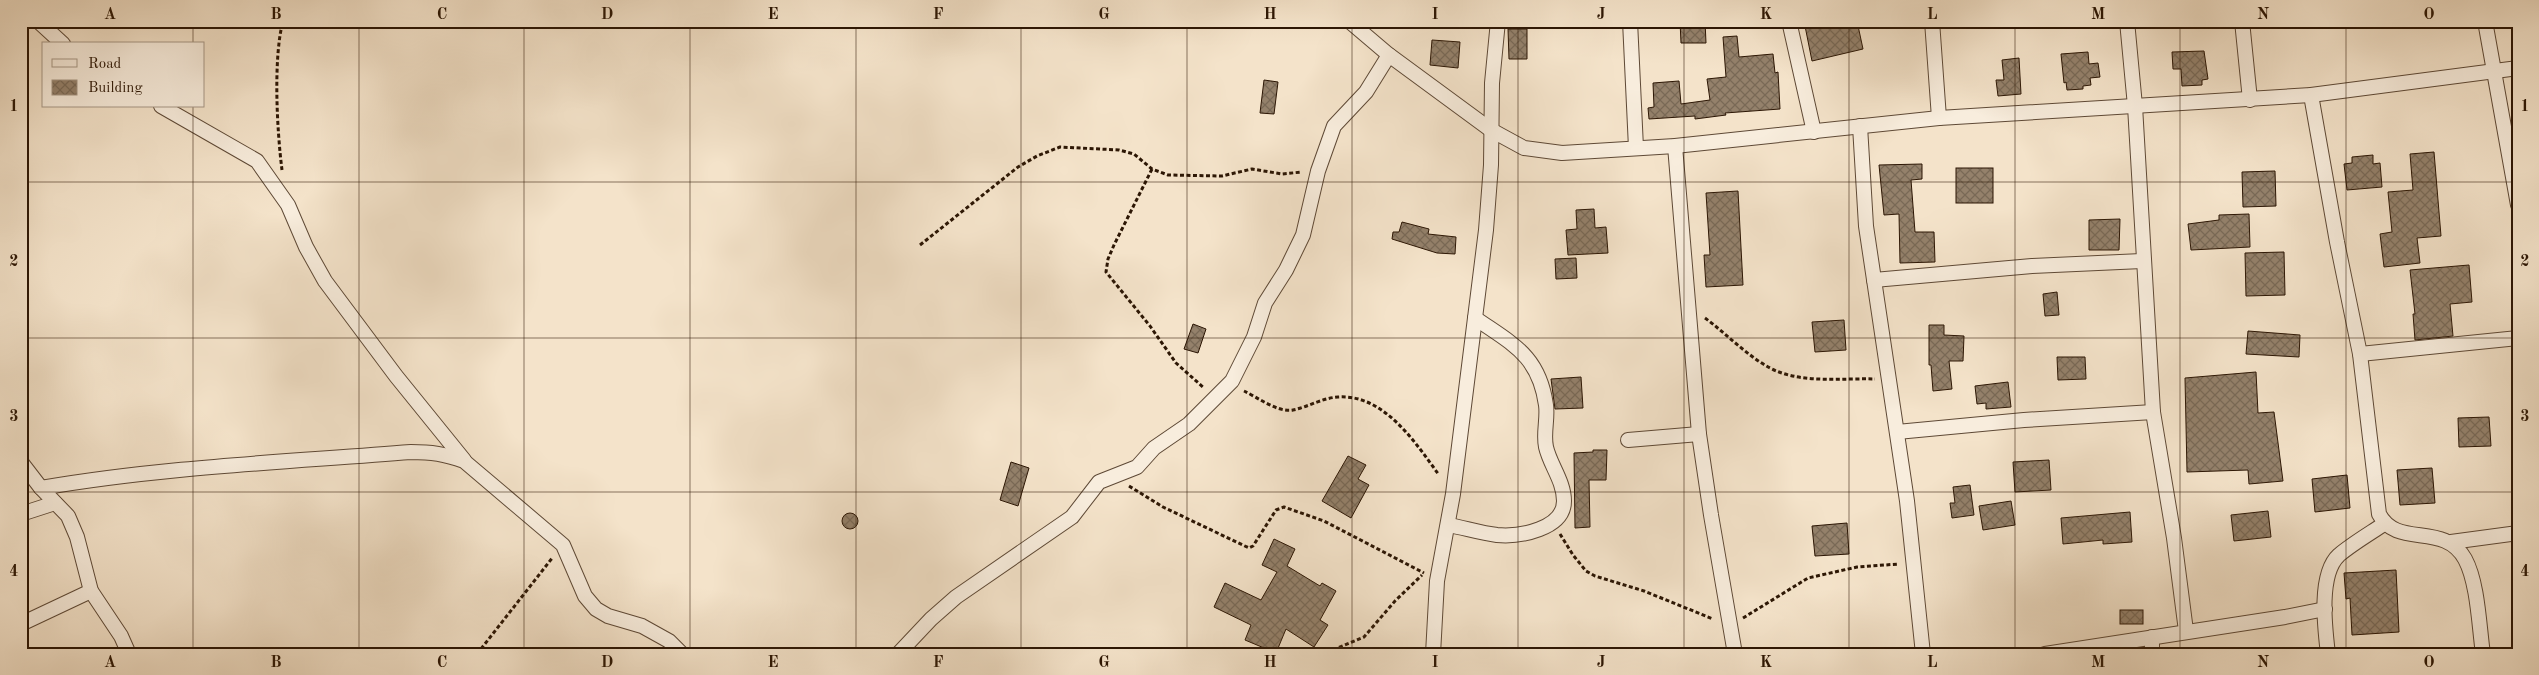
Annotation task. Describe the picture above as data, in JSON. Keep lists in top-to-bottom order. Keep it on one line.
{"legend":["Road","Building"],"grid":{"columns":["A","B","C","D","E","F","G","H","I","J","K","L","M","N","O"],"rows":["1","2","3","4"]}}
